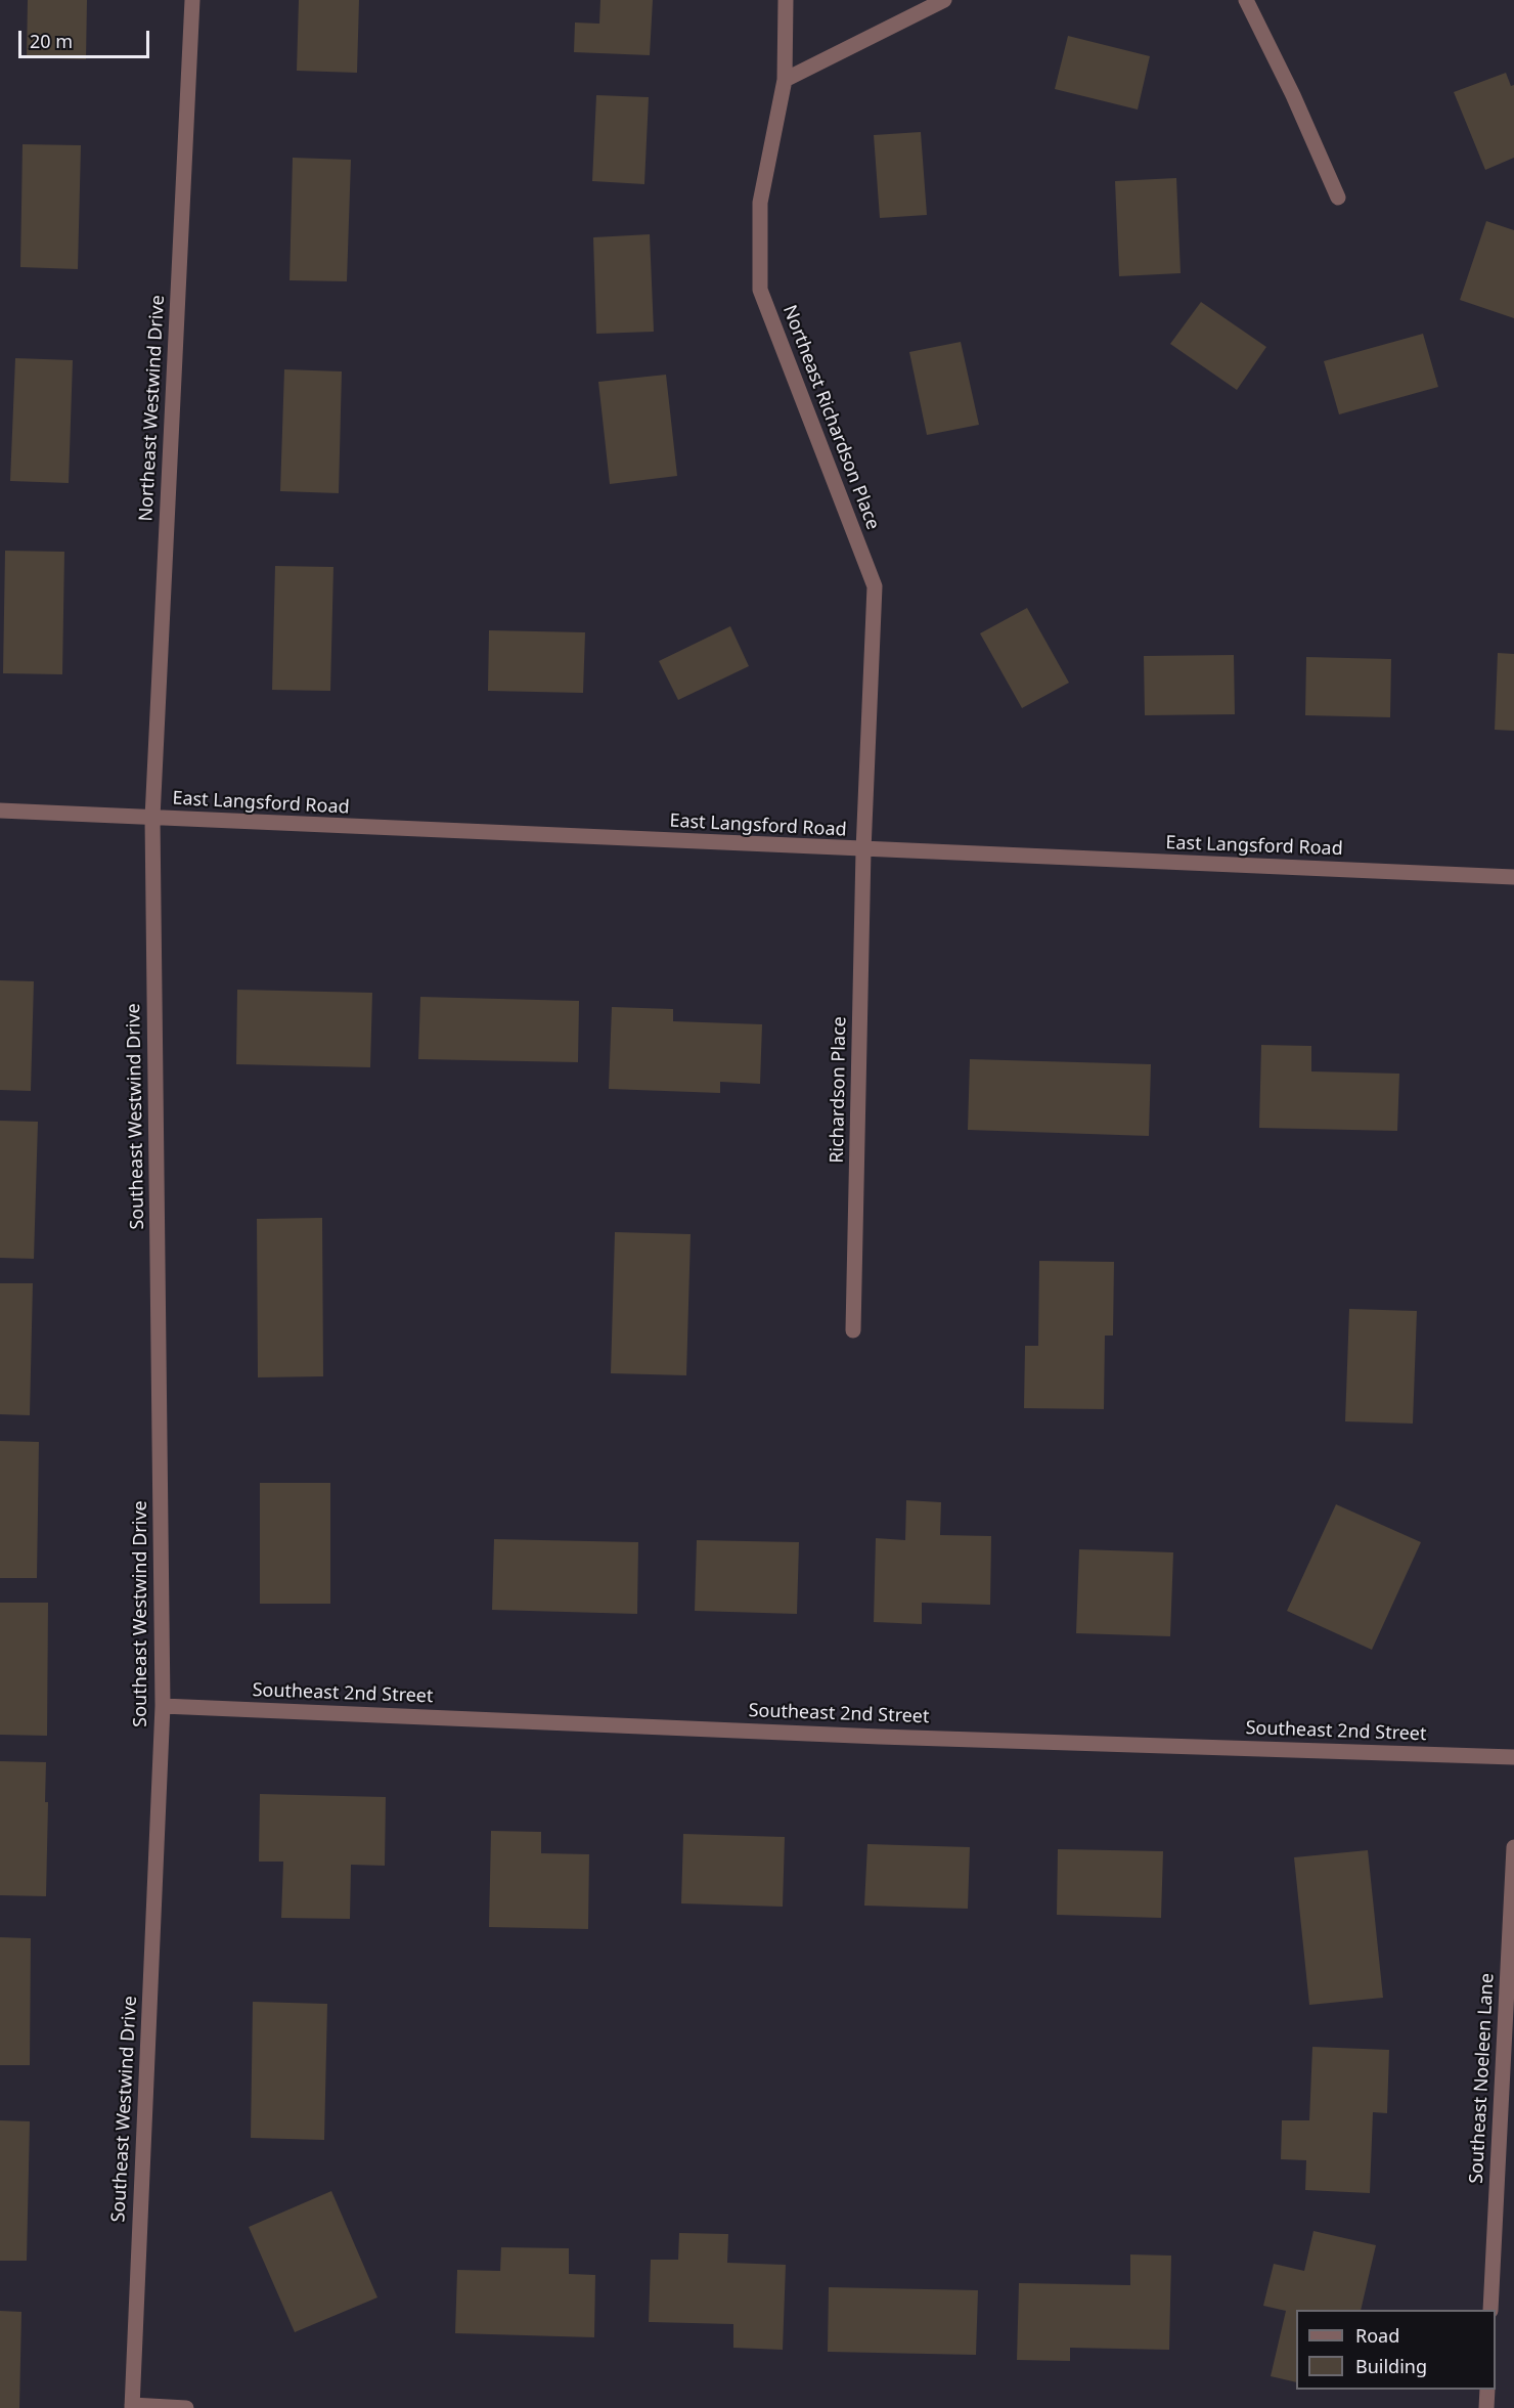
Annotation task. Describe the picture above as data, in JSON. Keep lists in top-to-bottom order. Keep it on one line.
{"streets":{"street":["Northeast Westwind Drive","Northeast Richardson Place","East Langsford Road","Richardson Place","Southeast Westwind Drive","Southeast 2nd Street","Southeast Noeleen Lane"]},"crossings":[["Northeast Westwind Drive","East Langsford Road"],["Northeast Westwind Drive","Southeast Westwind Drive"],["Northeast Richardson Place","East Langsford Road"],["Northeast Richardson Place","Richardson Place"],["East Langsford Road","Richardson Place"],["East Langsford Road","Southeast Westwind Drive"],["Southeast Westwind Drive","Southeast 2nd Street"]],"legend":["Road","Building"],"scale_bar":"20 m"}
